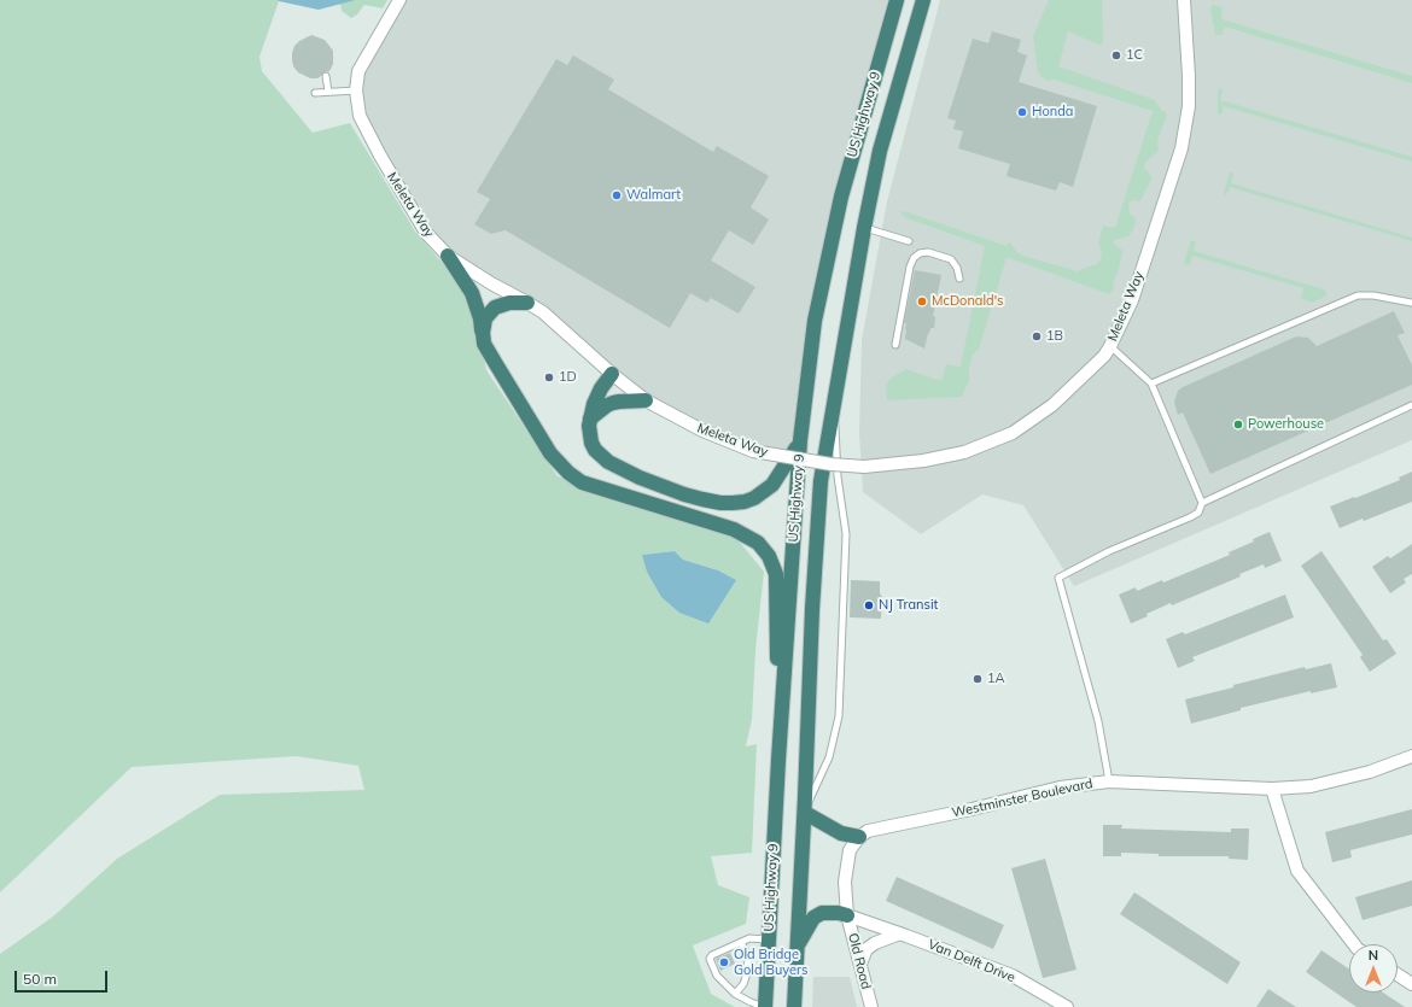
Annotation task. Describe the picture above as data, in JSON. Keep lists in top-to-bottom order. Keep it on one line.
{"streets":{"highway":["US Highway 9"],"street":["Meleta Way","Westminster Boulevard","Old Road","Van Delft Drive"]},"crossings":[["Old Road","Van Delft Drive"]],"places":["1C","Honda","Walmart","McDonald's","1B","1D","Powerhouse","NJ Transit","1A","Old Bridge Gold Buyers"],"scale_bar":"50 m","north":"top"}
